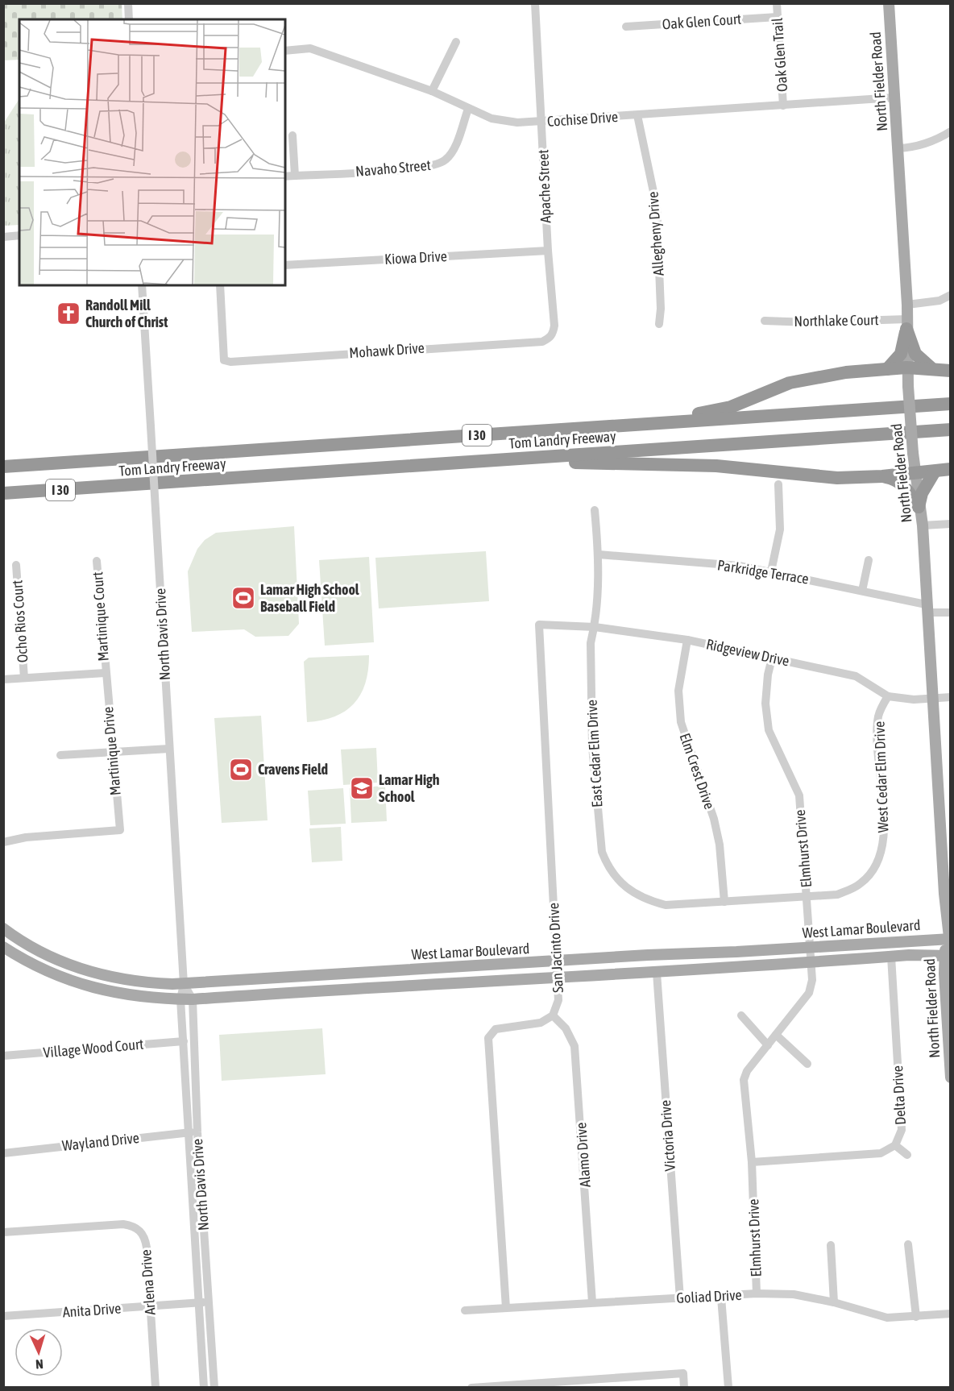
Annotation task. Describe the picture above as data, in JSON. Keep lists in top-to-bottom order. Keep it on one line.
{"streets":{"highway":["I 30","Tom Landry Freeway"],"main road":["North Fielder Road","West Lamar Boulevard"],"street":["Oak Glen Court","Oak Glen Trail","Cochise Drive","Navaho Street","Apache Street","Allegheny Drive","Kiowa Drive","Northlake Court","Mohawk Drive","Parkridge Terrace","Martinique Court","Ocho Rios Court","North Davis Drive","Ridgeview Drive","Martinique Drive","East Cedar Elm Drive","Elm Crest Drive","West Cedar Elm Drive","Elmhurst Drive","San Jacinto Drive","Village Wood Court","Delta Drive","Victoria Drive","Wayland Drive","Alamo Drive","Arlena Drive","Goliad Drive","Anita Drive"]},"crossings":[["Oak Glen Court","Oak Glen Trail"],["Oak Glen Trail","Cochise Drive"],["North Fielder Road","Cochise Drive"],["North Fielder Road","Northlake Court"],["North Fielder Road","Parkridge Terrace"],["North Fielder Road","Ridgeview Drive"],["North Fielder Road","West Lamar Boulevard"],["Cochise Drive","Navaho Street"],["Cochise Drive","Apache Street"],["Cochise Drive","Allegheny Drive"],["Apache Street","Kiowa Drive"],["Apache Street","Mohawk Drive"],["Parkridge Terrace","East Cedar Elm Drive"],["Martinique Court","Martinique Drive"],["North Davis Drive","West Lamar Boulevard"],["North Davis Drive","Village Wood Court"],["North Davis Drive","Wayland Drive"],["North Davis Drive","Anita Drive"],["Ridgeview Drive","East Cedar Elm Drive"],["Ridgeview Drive","Elm Crest Drive"],["Ridgeview Drive","West Cedar Elm Drive"],["Ridgeview Drive","Elmhurst Drive"],["Ridgeview Drive","San Jacinto Drive"],["East Cedar Elm Drive","Elm Crest Drive"],["East Cedar Elm Drive","West Cedar Elm Drive"],["East Cedar Elm Drive","Elmhurst Drive"],["West Cedar Elm Drive","Elmhurst Drive"],["Elmhurst Drive","West Lamar Boulevard"],["Elmhurst Drive","Delta Drive"],["Elmhurst Drive","Goliad Drive"],["West Lamar Boulevard","San Jacinto Drive"],["West Lamar Boulevard","Delta Drive"],["West Lamar Boulevard","Victoria Drive"],["San Jacinto Drive","Alamo Drive"],["Victoria Drive","Goliad Drive"],["Alamo Drive","Goliad Drive"],["Arlena Drive","Anita Drive"]],"places":{"church":["Randoll Mill Church of Christ"],"sports":["Lamar High School Baseball Field","Cravens Field"],"school or university":["Lamar High School"]},"north":"bottom"}
